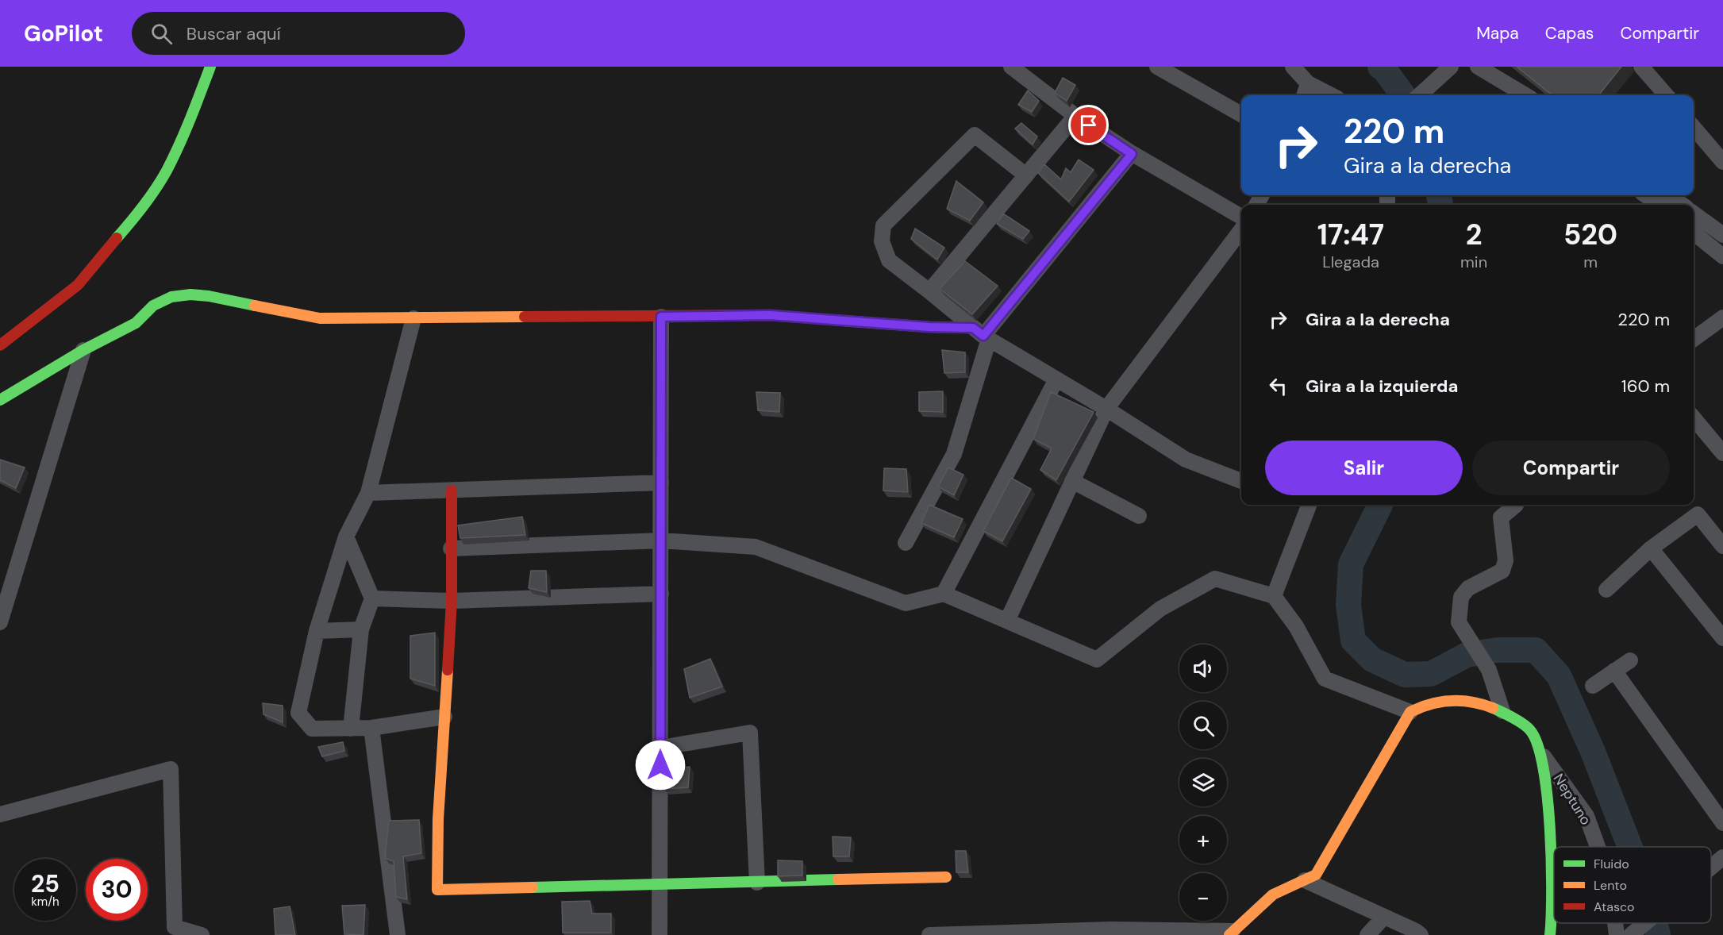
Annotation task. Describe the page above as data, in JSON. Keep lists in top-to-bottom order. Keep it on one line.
{"streets":{"street":["Neptuno"]},"legend":["Fluido","Lento","Atasco"],"page":{"header":"GoPilot","search":"Buscar aquí","nav":["Mapa","Capas","Compartir"],"turn":["220 m","Gira a la derecha"],"eta":["17:47","Llegada","2","min","520","m"],"list":[{"name":"Gira a la derecha","value":"220 m"},{"name":"Gira a la izquierda","value":"160 m"}],"buttons":["Salir","Compartir"],"map_buttons":["+","−"],"speed":"25 km/h","limit":"30"}}
